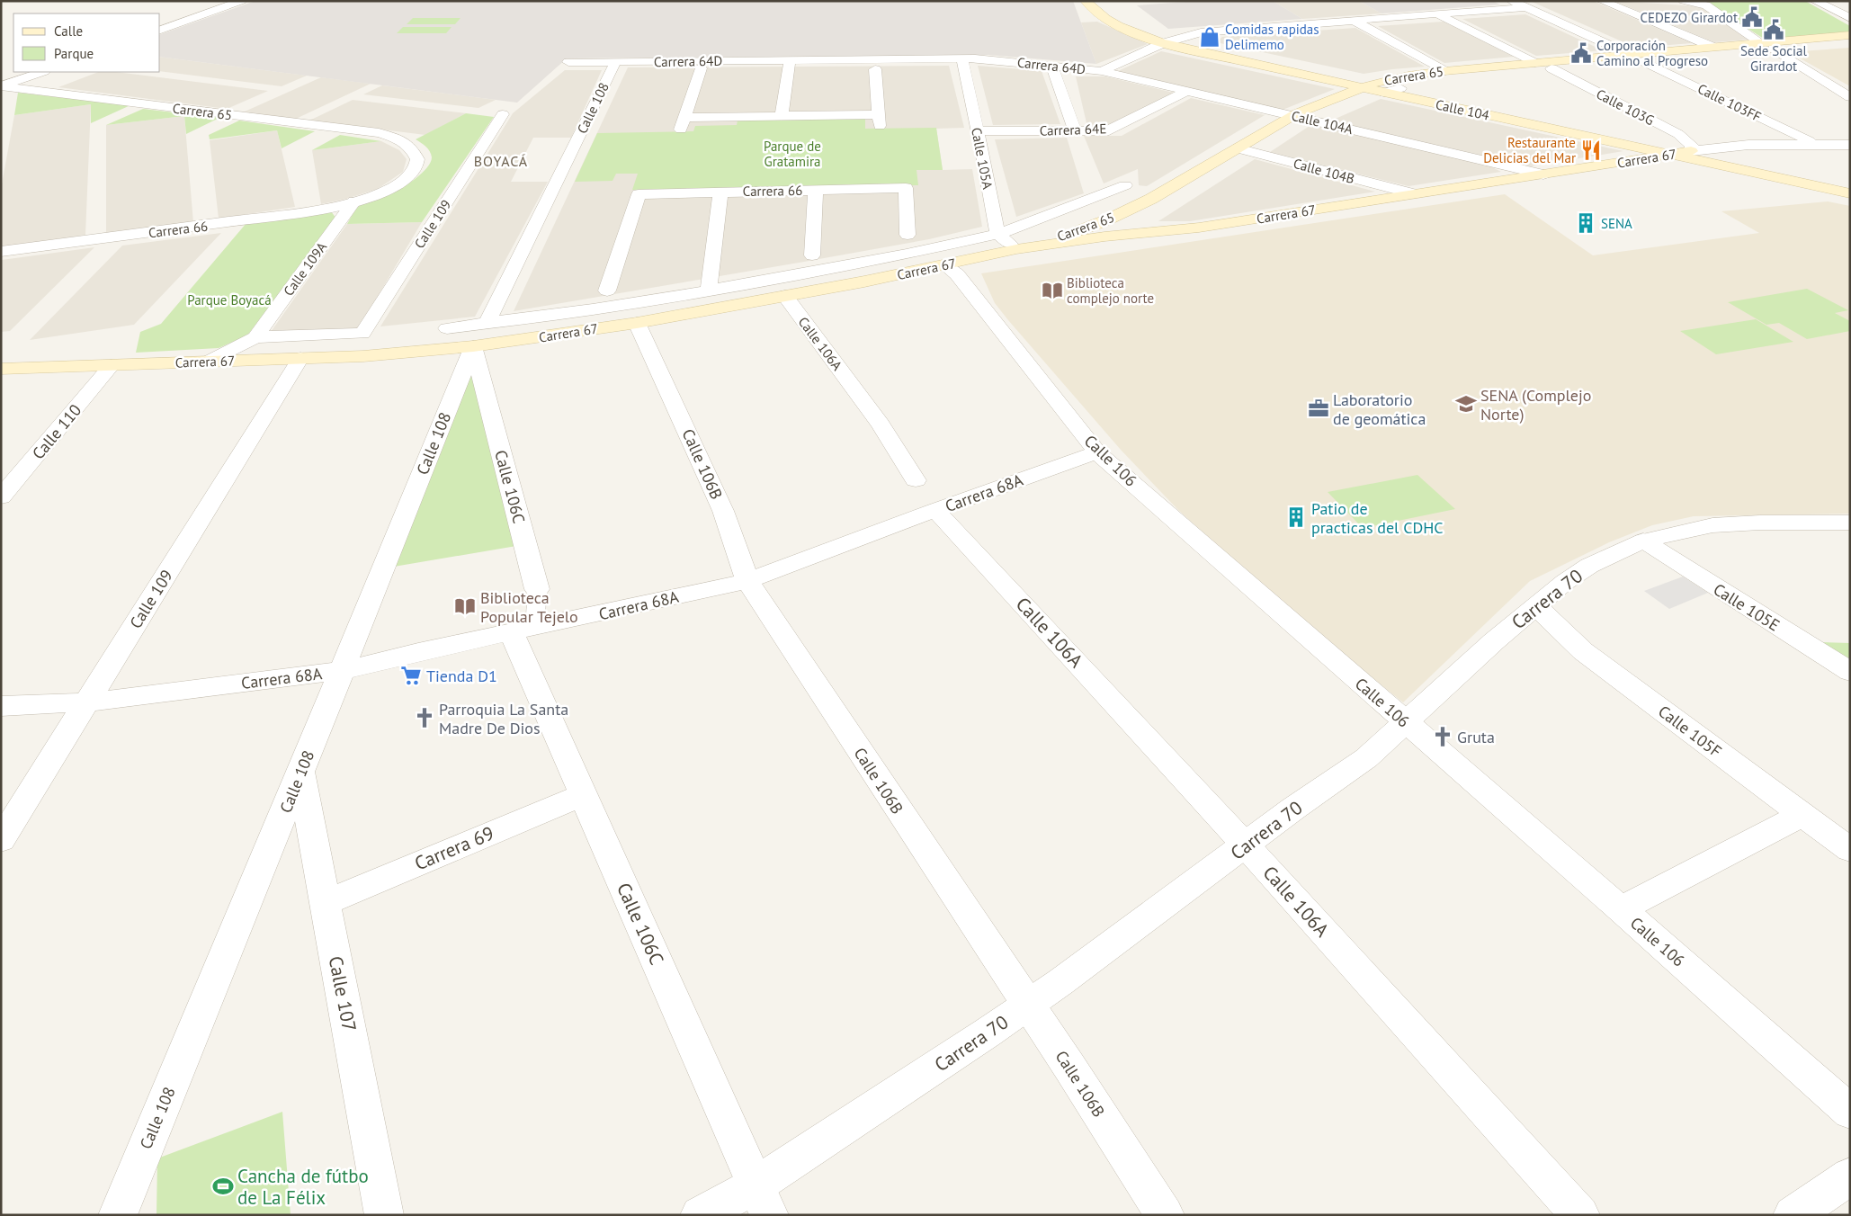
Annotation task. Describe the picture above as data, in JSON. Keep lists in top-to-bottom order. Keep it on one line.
{"streets":{"main road":["Carrera 65","Calle 104","Carrera 67"],"street":["Carrera 64D","Calle 103FF","Calle 103G","Calle 108","Calle 104A","Carrera 64E","Calle 105A","Calle 104B","Carrera 66","Calle 109","Calle 109A","Calle 106A","Calle 110","Calle 106","Calle 106B","Calle 106C","Carrera 68A","Carrera 70","Calle 105E","Calle 105F","Carrera 69","Calle 107"]},"crossings":[["Carrera 64D","Calle 108"],["Carrera 64D","Calle 104"],["Carrera 64D","Calle 104A"],["Carrera 64D","Calle 105A"],["Carrera 65","Calle 103FF"],["Carrera 65","Calle 103G"],["Carrera 65","Calle 104"],["Carrera 65","Calle 104A"],["Carrera 65","Carrera 67"],["Carrera 65","Calle 104B"],["Carrera 65","Carrera 66"],["Carrera 65","Calle 109A"],["Calle 103FF","Carrera 67"],["Calle 103G","Calle 104"],["Calle 103G","Carrera 67"],["Calle 108","Carrera 67"],["Calle 108","Calle 106C"],["Calle 108","Carrera 68A"],["Calle 108","Calle 107"],["Calle 104","Carrera 67"],["Calle 104A","Carrera 64E"],["Calle 104A","Carrera 67"],["Carrera 64E","Calle 105A"],["Calle 105A","Carrera 67"],["Carrera 67","Calle 104B"],["Carrera 67","Calle 109"],["Carrera 67","Calle 109A"],["Carrera 67","Calle 106A"],["Carrera 67","Calle 110"],["Carrera 67","Calle 106"],["Carrera 67","Calle 106B"],["Carrera 67","Calle 106C"],["Carrera 66","Calle 109A"],["Calle 109","Calle 109A"],["Calle 109","Carrera 68A"],["Calle 106A","Carrera 68A"],["Calle 106A","Carrera 70"],["Calle 106","Carrera 68A"],["Calle 106","Carrera 70"],["Calle 106B","Carrera 68A"],["Calle 106B","Carrera 70"],["Calle 106C","Carrera 68A"],["Calle 106C","Carrera 70"],["Calle 106C","Carrera 69"],["Carrera 70","Calle 105E"],["Carrera 70","Calle 105F"],["Carrera 69","Calle 107"]],"districts":["BOYACÁ"],"parks":["Parque de Gratamira","Parque Boyacá"],"places":{"public building":["CEDEZO Girardot","Sede Social Girardot","Corporación Camino al Progreso"],"shop":["Comidas rapidas Delimemo"],"restaurant":["Restaurante Delicias del Mar"],"building":["SENA","Patio de practicas del CDHC"],"library":["Biblioteca complejo norte","Biblioteca Popular Tejelo"],"school or university":["SENA (Complejo Norte)"],"office":["Laboratorio de geomática"],"supermarket":["Tienda D1"],"church":["Parroquia La Santa Madre De Dios","Gruta"],"sports":["Cancha de fútbo de La Félix"]},"legend":["Calle","Parque"]}
